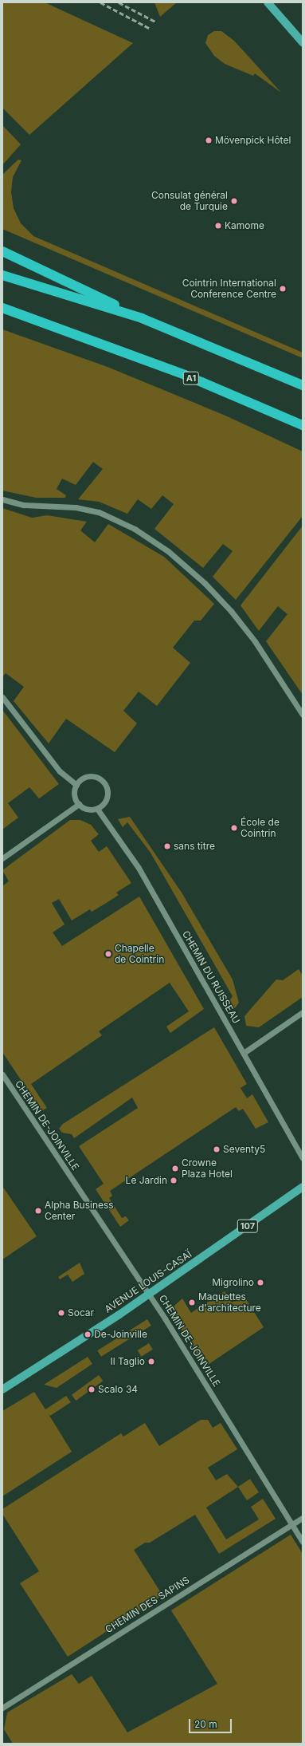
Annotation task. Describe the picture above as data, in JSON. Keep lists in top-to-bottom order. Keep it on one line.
{"streets":{"highway":["A1"],"main road":["107","AVENUE LOUIS-CASAÏ"],"street":["CHEMIN DU RUISSEAU","CHEMIN DE-JOINVILLE","CHEMIN DES SAPINS"]},"crossings":[["CHEMIN DE-JOINVILLE","AVENUE LOUIS-CASAÏ"],["CHEMIN DE-JOINVILLE","CHEMIN DES SAPINS"]],"places":["Mövenpick Hôtel","Consulat général de Turquie","Kamome","Cointrin International Conference Centre","École de Cointrin","sans titre","Chapelle de Cointrin","Seventy5","Crowne Plaza Hotel","Le Jardin","Alpha Business Center","Migrolino","Maquettes d'architecture","Socar","De-Joinville","Il Taglio","Scalo 34"],"scale_bar":"20 m"}
